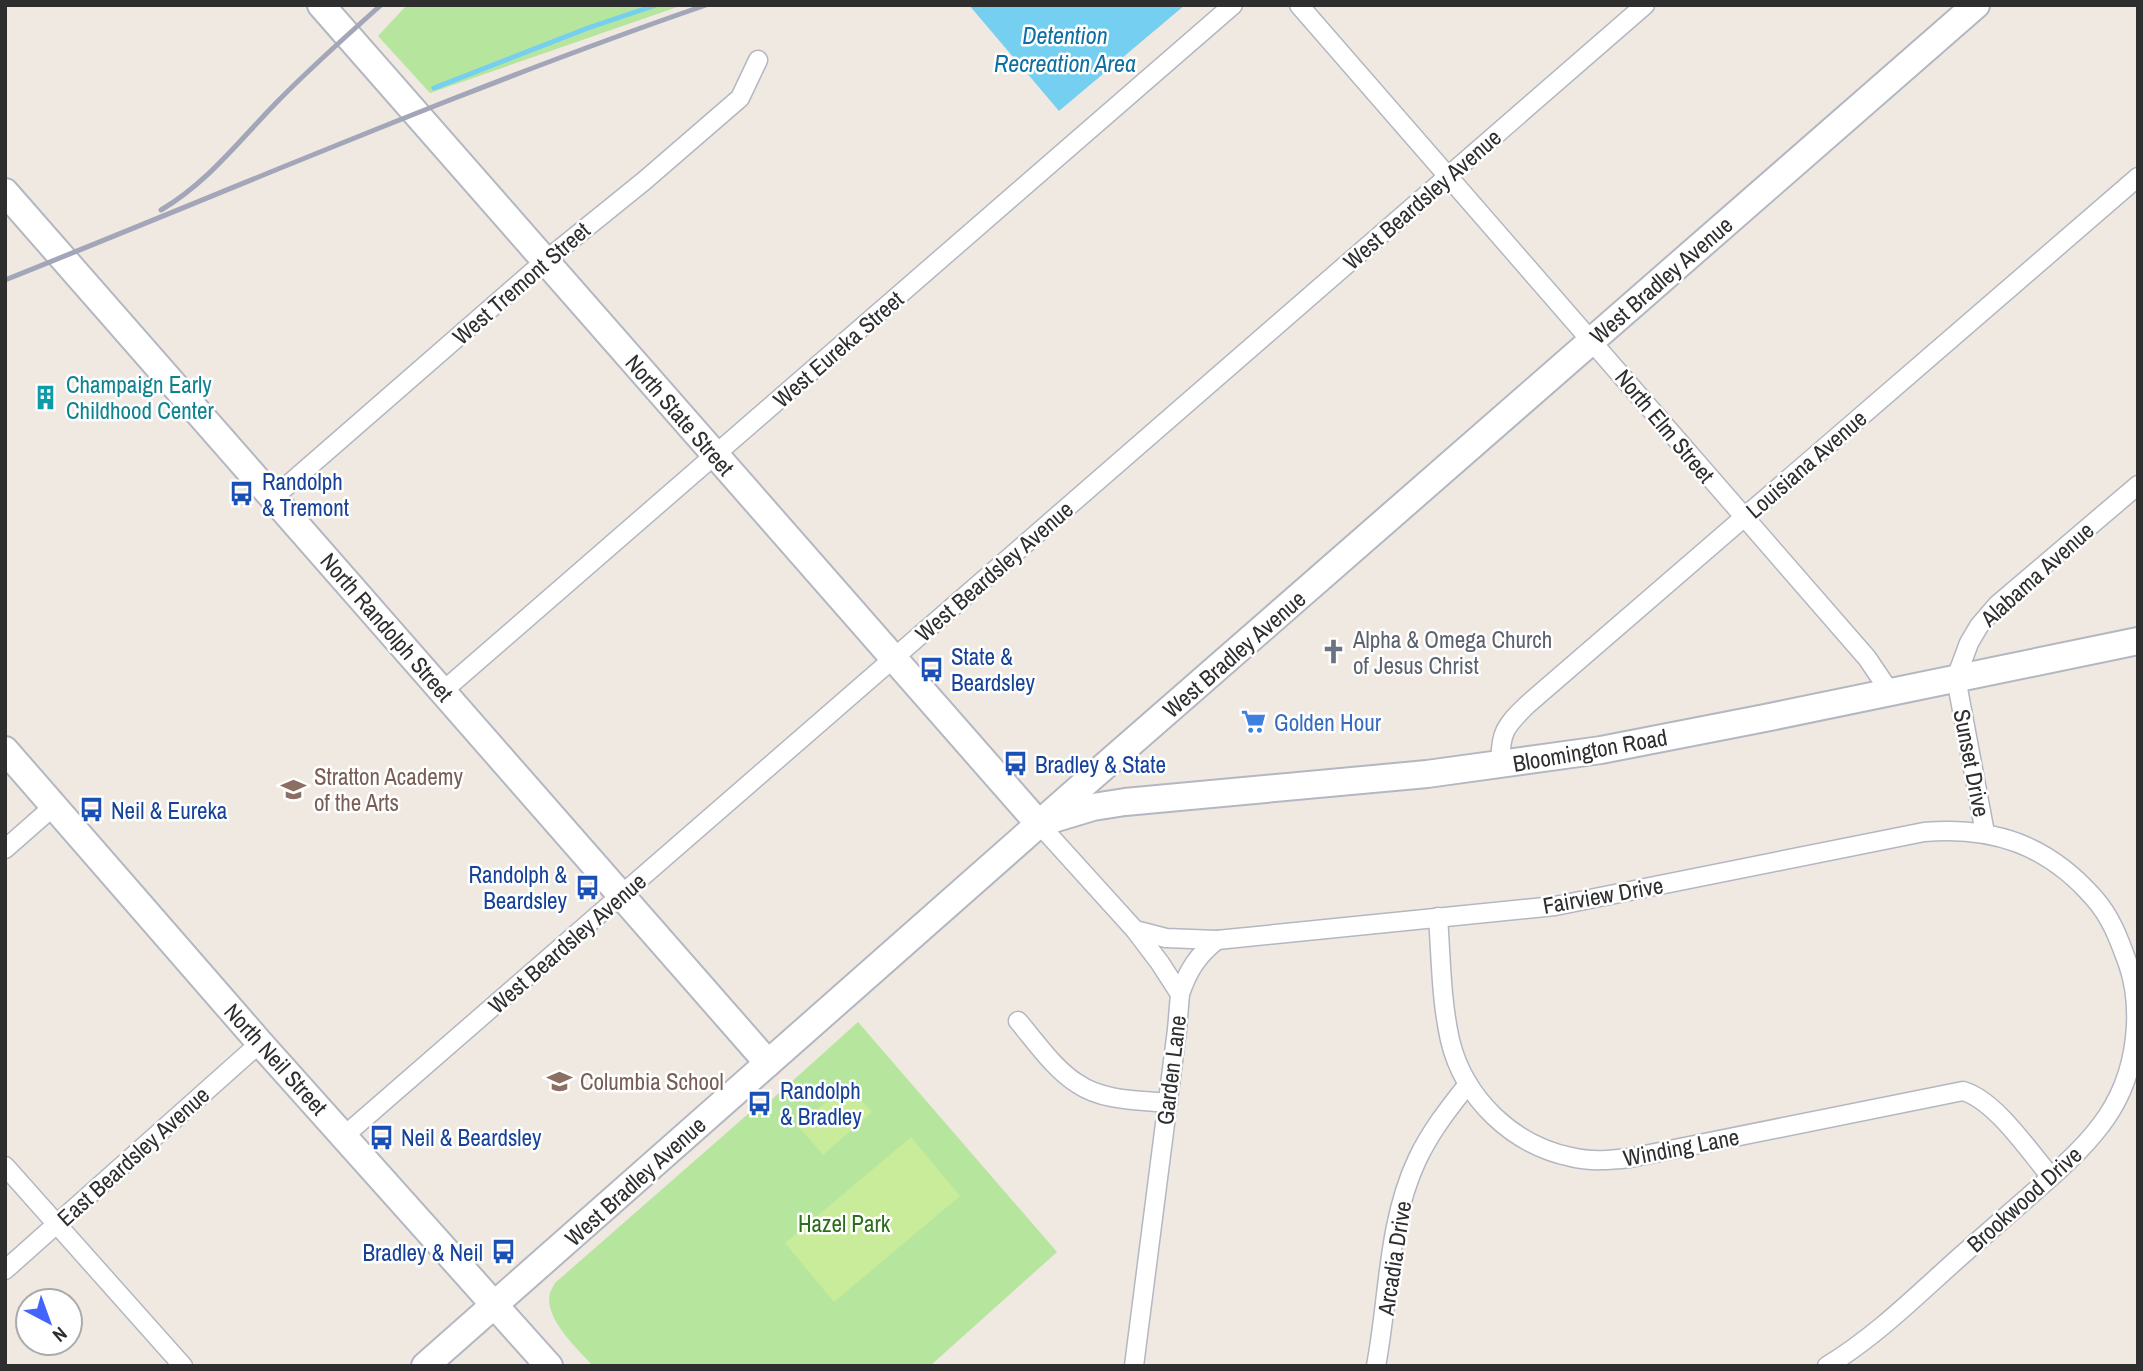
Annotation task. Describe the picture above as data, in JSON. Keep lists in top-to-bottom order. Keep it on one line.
{"streets":{"main road":["West Bradley Avenue","North State Street","North Randolph Street","Bloomington Road","North Neil Street"],"street":["West Beardsley Avenue","West Tremont Street","West Eureka Street","North Elm Street","Louisiana Avenue","Alabama Avenue","Sunset Drive","Fairview Drive","Garden Lane","Winding Lane","East Beardsley Avenue","Brookwood Drive","Arcadia Drive"]},"crossings":[["West Beardsley Avenue","North State Street"],["West Beardsley Avenue","North Elm Street"],["West Beardsley Avenue","North Randolph Street"],["West Beardsley Avenue","North Neil Street"],["West Bradley Avenue","North State Street"],["West Bradley Avenue","North Elm Street"],["West Bradley Avenue","North Randolph Street"],["West Bradley Avenue","Bloomington Road"],["West Bradley Avenue","North Neil Street"],["West Bradley Avenue","Garden Lane"],["West Tremont Street","North State Street"],["West Tremont Street","North Randolph Street"],["West Eureka Street","North State Street"],["West Eureka Street","North Randolph Street"],["North State Street","Bloomington Road"],["North State Street","Garden Lane"],["North Elm Street","Louisiana Avenue"],["North Elm Street","Bloomington Road"],["Louisiana Avenue","Bloomington Road"],["Alabama Avenue","Bloomington Road"],["Alabama Avenue","Sunset Drive"],["Bloomington Road","Sunset Drive"],["Bloomington Road","Garden Lane"],["Sunset Drive","Fairview Drive"],["Sunset Drive","Brookwood Drive"],["Fairview Drive","Garden Lane"],["Fairview Drive","Winding Lane"],["North Neil Street","East Beardsley Avenue"],["Winding Lane","Brookwood Drive"],["Winding Lane","Arcadia Drive"]],"water":["Detention Recreation Area"],"parks":["Hazel Park"],"places":{"building":["Champaign Early Childhood Center"],"bus stop":["Randolph & Tremont","State & Beardsley","Bradley & State","Neil & Eureka","Randolph & Beardsley","Randolph & Bradley","Neil & Beardsley","Bradley & Neil"],"church":["Alpha & Omega Church of Jesus Christ"],"supermarket":["Golden Hour"],"school or university":["Stratton Academy of the Arts","Columbia School"]},"north":"bottom right"}
